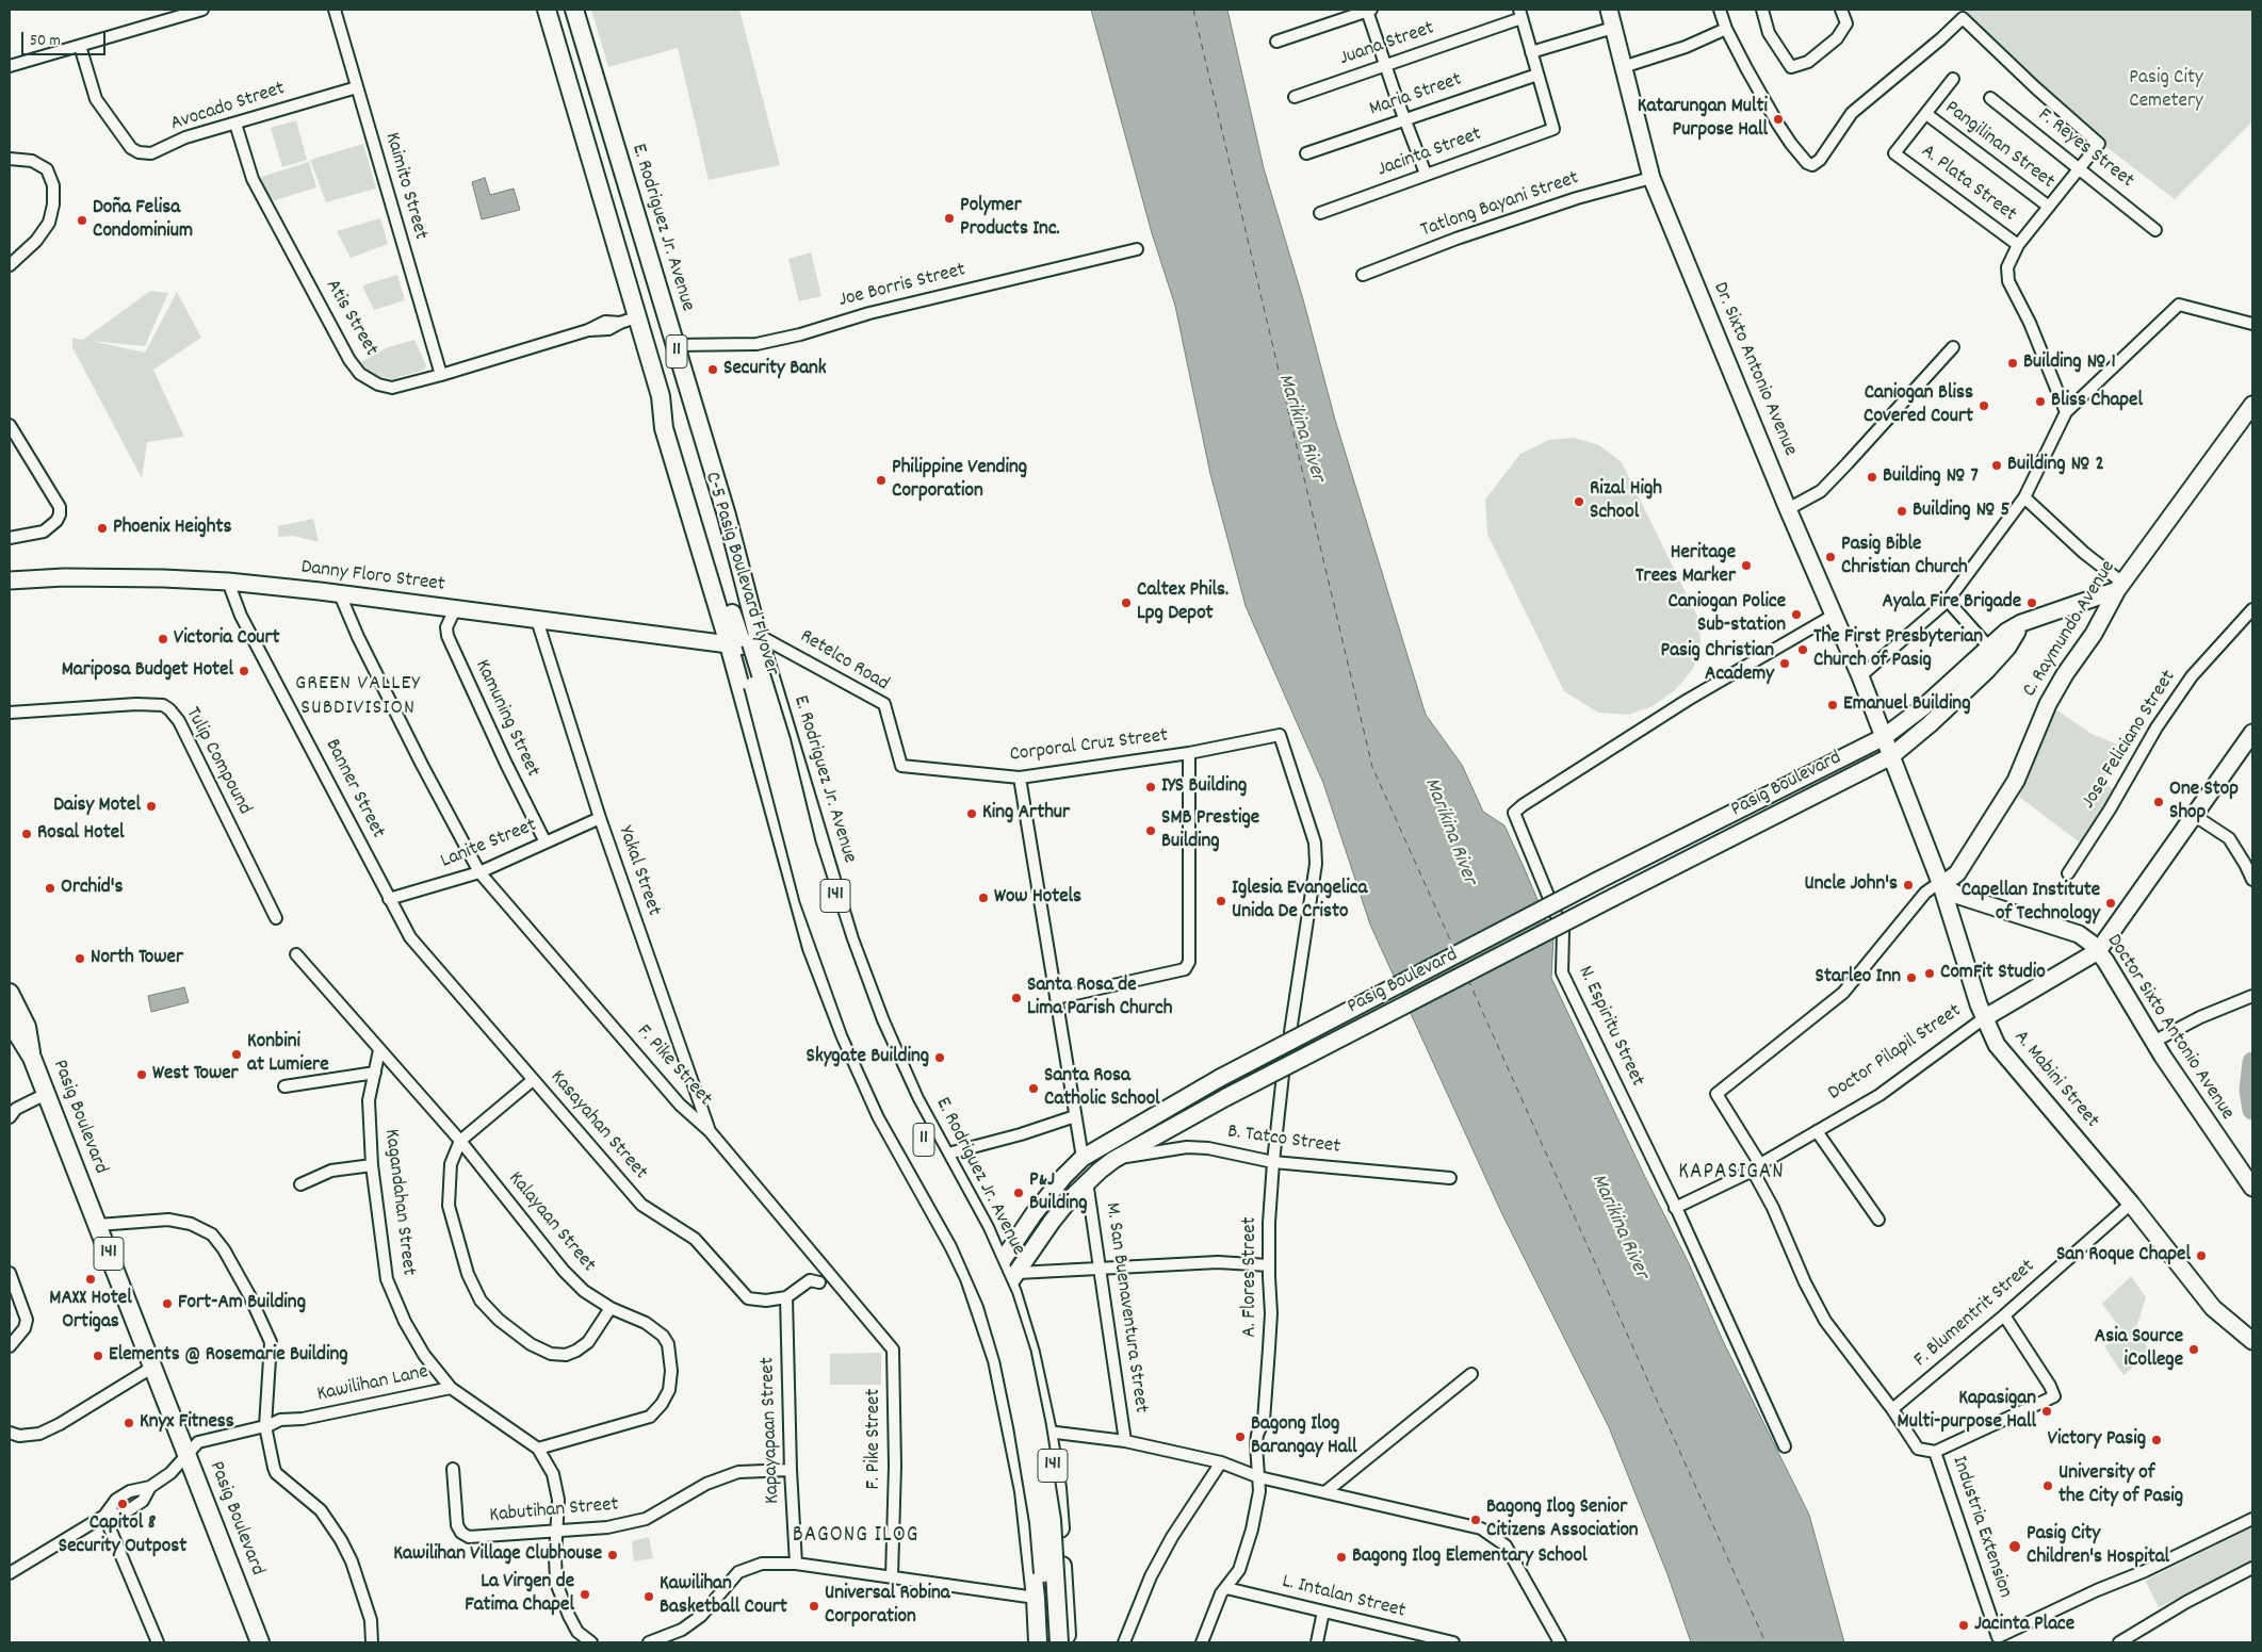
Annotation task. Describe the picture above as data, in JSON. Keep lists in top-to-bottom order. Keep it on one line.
{"streets":{"main road":["E. Rodriguez Jr. Avenue","11","Dr. Sixto Antonio Avenue","C-5 Pasig Boulevard Flyover","Danny Floro Street","C. Raymundo Avenue","Pasig Boulevard","141","Doctor Sixto Antonio Avenue","Doctor Pilapil Street","A. Mabini Street"],"street":["Juana Street","Maria Street","Avocado Street","Pangilinan Street","F. Reyes Street","Jacinta Street","A. Plata Street","Kaimito Street","Tatlong Bayani Street","Joe Borris Street","Atis Street","Retelco Road","Kamuning Street","Jose Feliciano Street","Corporal Cruz Street","Tulip Compound","Banner Street","Lanite Street","Yakal Street","N. Espiritu Street","F. Pike Street","Kasayahan Street","B. Tatco Street","Kagandahan Street","Kalayaan Street","A. Flores Street","M. San Buenaventura Street","F. Blumentrit Street","Kawilihan Lane","Kapayapaan Street","Kabutihan Street","Industria Extension","L. Intalan Street"]},"crossings":[["Maria Street","Jacinta Street"],["Avocado Street","Kaimito Street"],["Avocado Street","Atis Street"],["Pangilinan Street","A. Plata Street"],["Kaimito Street","Atis Street"],["Tatlong Bayani Street","Dr. Sixto Antonio Avenue"],["E. Rodriguez Jr. Avenue","Joe Borris Street"],["E. Rodriguez Jr. Avenue","C-5 Pasig Boulevard Flyover"],["E. Rodriguez Jr. Avenue","Danny Floro Street"],["E. Rodriguez Jr. Avenue","Retelco Road"],["E. Rodriguez Jr. Avenue","Pasig Boulevard"],["E. Rodriguez Jr. Avenue","141"],["Atis Street","11"],["Atis Street","C-5 Pasig Boulevard Flyover"],["11","C-5 Pasig Boulevard Flyover"],["Dr. Sixto Antonio Avenue","Pasig Boulevard"],["Dr. Sixto Antonio Avenue","N. Espiritu Street"],["Dr. Sixto Antonio Avenue","A. Mabini Street"],["C-5 Pasig Boulevard Flyover","Danny Floro Street"],["C-5 Pasig Boulevard Flyover","Retelco Road"],["C-5 Pasig Boulevard Flyover","141"],["Danny Floro Street","Retelco Road"],["Danny Floro Street","Kamuning Street"],["Danny Floro Street","Banner Street"],["Danny Floro Street","Yakal Street"],["Danny Floro Street","141"],["Danny Floro Street","F. Pike Street"],["C. Raymundo Avenue","Pasig Boulevard"],["C. Raymundo Avenue","Doctor Sixto Antonio Avenue"],["C. Raymundo Avenue","A. Mabini Street"],["C. Raymundo Avenue","Industria Extension"],["Retelco Road","Corporal Cruz Street"],["Retelco Road","141"],["Kamuning Street","Lanite Street"],["Pasig Boulevard","141"],["Pasig Boulevard","A. Mabini Street"],["Pasig Boulevard","B. Tatco Street"],["Pasig Boulevard","M. San Buenaventura Street"],["Pasig Boulevard","Kawilihan Lane"],["Banner Street","Lanite Street"],["Banner Street","Kasayahan Street"],["Lanite Street","Yakal Street"],["Lanite Street","F. Pike Street"],["Lanite Street","Kasayahan Street"],["Yakal Street","F. Pike Street"],["N. Espiritu Street","Doctor Pilapil Street"],["Doctor Sixto Antonio Avenue","Doctor Pilapil Street"],["Doctor Sixto Antonio Avenue","A. Mabini Street"],["Doctor Sixto Antonio Avenue","Industria Extension"],["Doctor Pilapil Street","A. Mabini Street"],["Doctor Pilapil Street","Industria Extension"],["A. Mabini Street","F. Blumentrit Street"],["A. Mabini Street","Industria Extension"],["Kasayahan Street","Kapayapaan Street"],["B. Tatco Street","A. Flores Street"],["Kagandahan Street","Kalayaan Street"],["Kagandahan Street","Kawilihan Lane"],["Kagandahan Street","Kabutihan Street"],["A. Flores Street","L. Intalan Street"],["F. Blumentrit Street","Industria Extension"],["Kapayapaan Street","Kabutihan Street"]],"districts":["GREEN VALLEY SUBDIVISION","KAPASIGAN","BAGONG ILOG"],"water":["Marikina River"],"parks":["Pasig City Cemetery"],"places":["Katarungan Multi Purpose Hall","Polymer Products Inc.","Doña Felisa Condominium","Building № 1","Security Bank","Bliss Chapel","Caniogan Bliss Covered Court","Building № 2","Building № 7","Philippine Vending Corporation","Rizal High School","Building № 5","Phoenix Heights","Pasig Bible Christian Church","Heritage Trees Marker","Caltex Phils. Lpg Depot","Ayala Fire Brigade","Caniogan Police Sub-station","Victoria Court","The First Presbyterian Church of Pasig","Pasig Christian Academy","Mariposa Budget Hotel","Emanuel Building","IYS Building","One Stop Shop","Daisy Motel","King Arthur","SMB Prestige Building","Rosal Hotel","Uncle John's","Orchid's","Wow Hotels","Iglesia Evangelica Unida De Cristo","Capellan Institute of Technology","North Tower","ComFit Studio","Starleo Inn","Santa Rosa de Lima Parish Church","Konbini at Lumiere","Skygate Building","West Tower","Santa Rosa Catholic School","P&J Building","San Roque Chapel","MAXX Hotel Ortigas","Fort-Am Building","Asia Source iCollege","Elements @ Rosemarie Building","Kapasigan Multi-purpose Hall","Knyx Fitness","Bagong Ilog Barangay Hall","Victory Pasig","University of the City of Pasig","Capitol 8 Security Outpost","Bagong Ilog Senior Citizens Association","Pasig City Children's Hospital","Kawilihan Village Clubhouse","Bagong Ilog Elementary School","La Virgen de Fatima Chapel","Kawilihan Basketball Court","Universal Robina Corporation","Jacinta Place"],"scale_bar":"50 m"}
